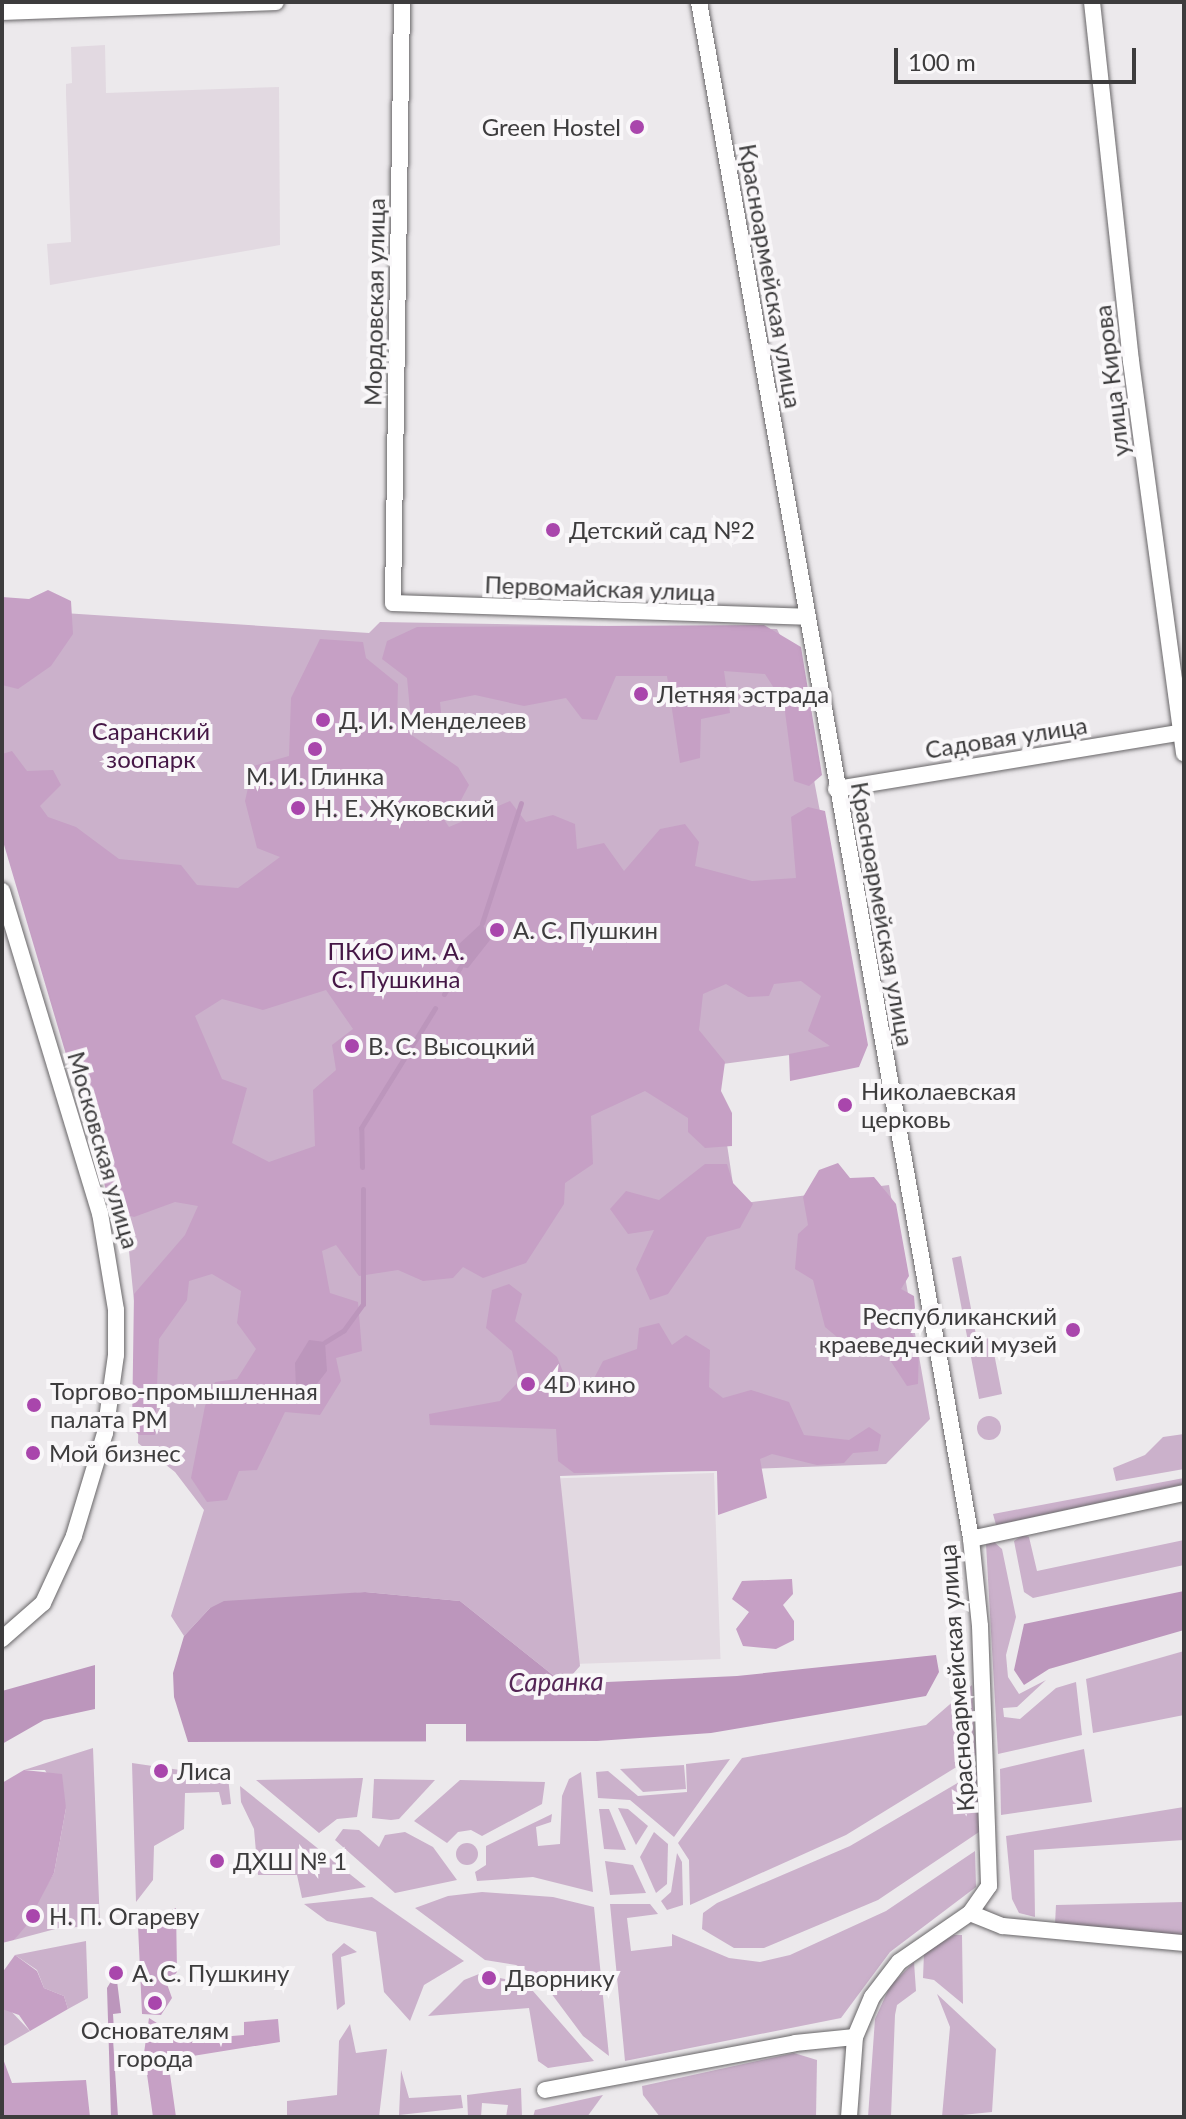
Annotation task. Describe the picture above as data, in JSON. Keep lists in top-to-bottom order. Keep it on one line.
{"streets":{"street":["Красноармейская улица","Мордовская улица","улица Кирова","Первомайская улица","Садовая улица","Московская улица"]},"crossings":[["Красноармейская улица","Первомайская улица"],["Красноармейская улица","Садовая улица"],["Мордовская улица","Первомайская улица"],["улица Кирова","Садовая улица"]],"water":["Саранка"],"parks":["Саранский зоопарк","ПКиО им. А. С. Пушкина"],"places":["Green Hostel","Детский сад №2","Летняя эстрада","Д. И. Менделеев","М. И. Глинка","Н. Е. Жуковский","А. С. Пушкин","В. С. Высоцкий","Николаевская церковь","Республиканский краеведческий музей","4D кино","Торгово-промышленная палата РМ","Мой бизнес","Лиса","ДХШ № 1","Н. П. Огареву","А. С. Пушкину","Дворнику","Основателям города"],"scale_bar":"100 m"}
